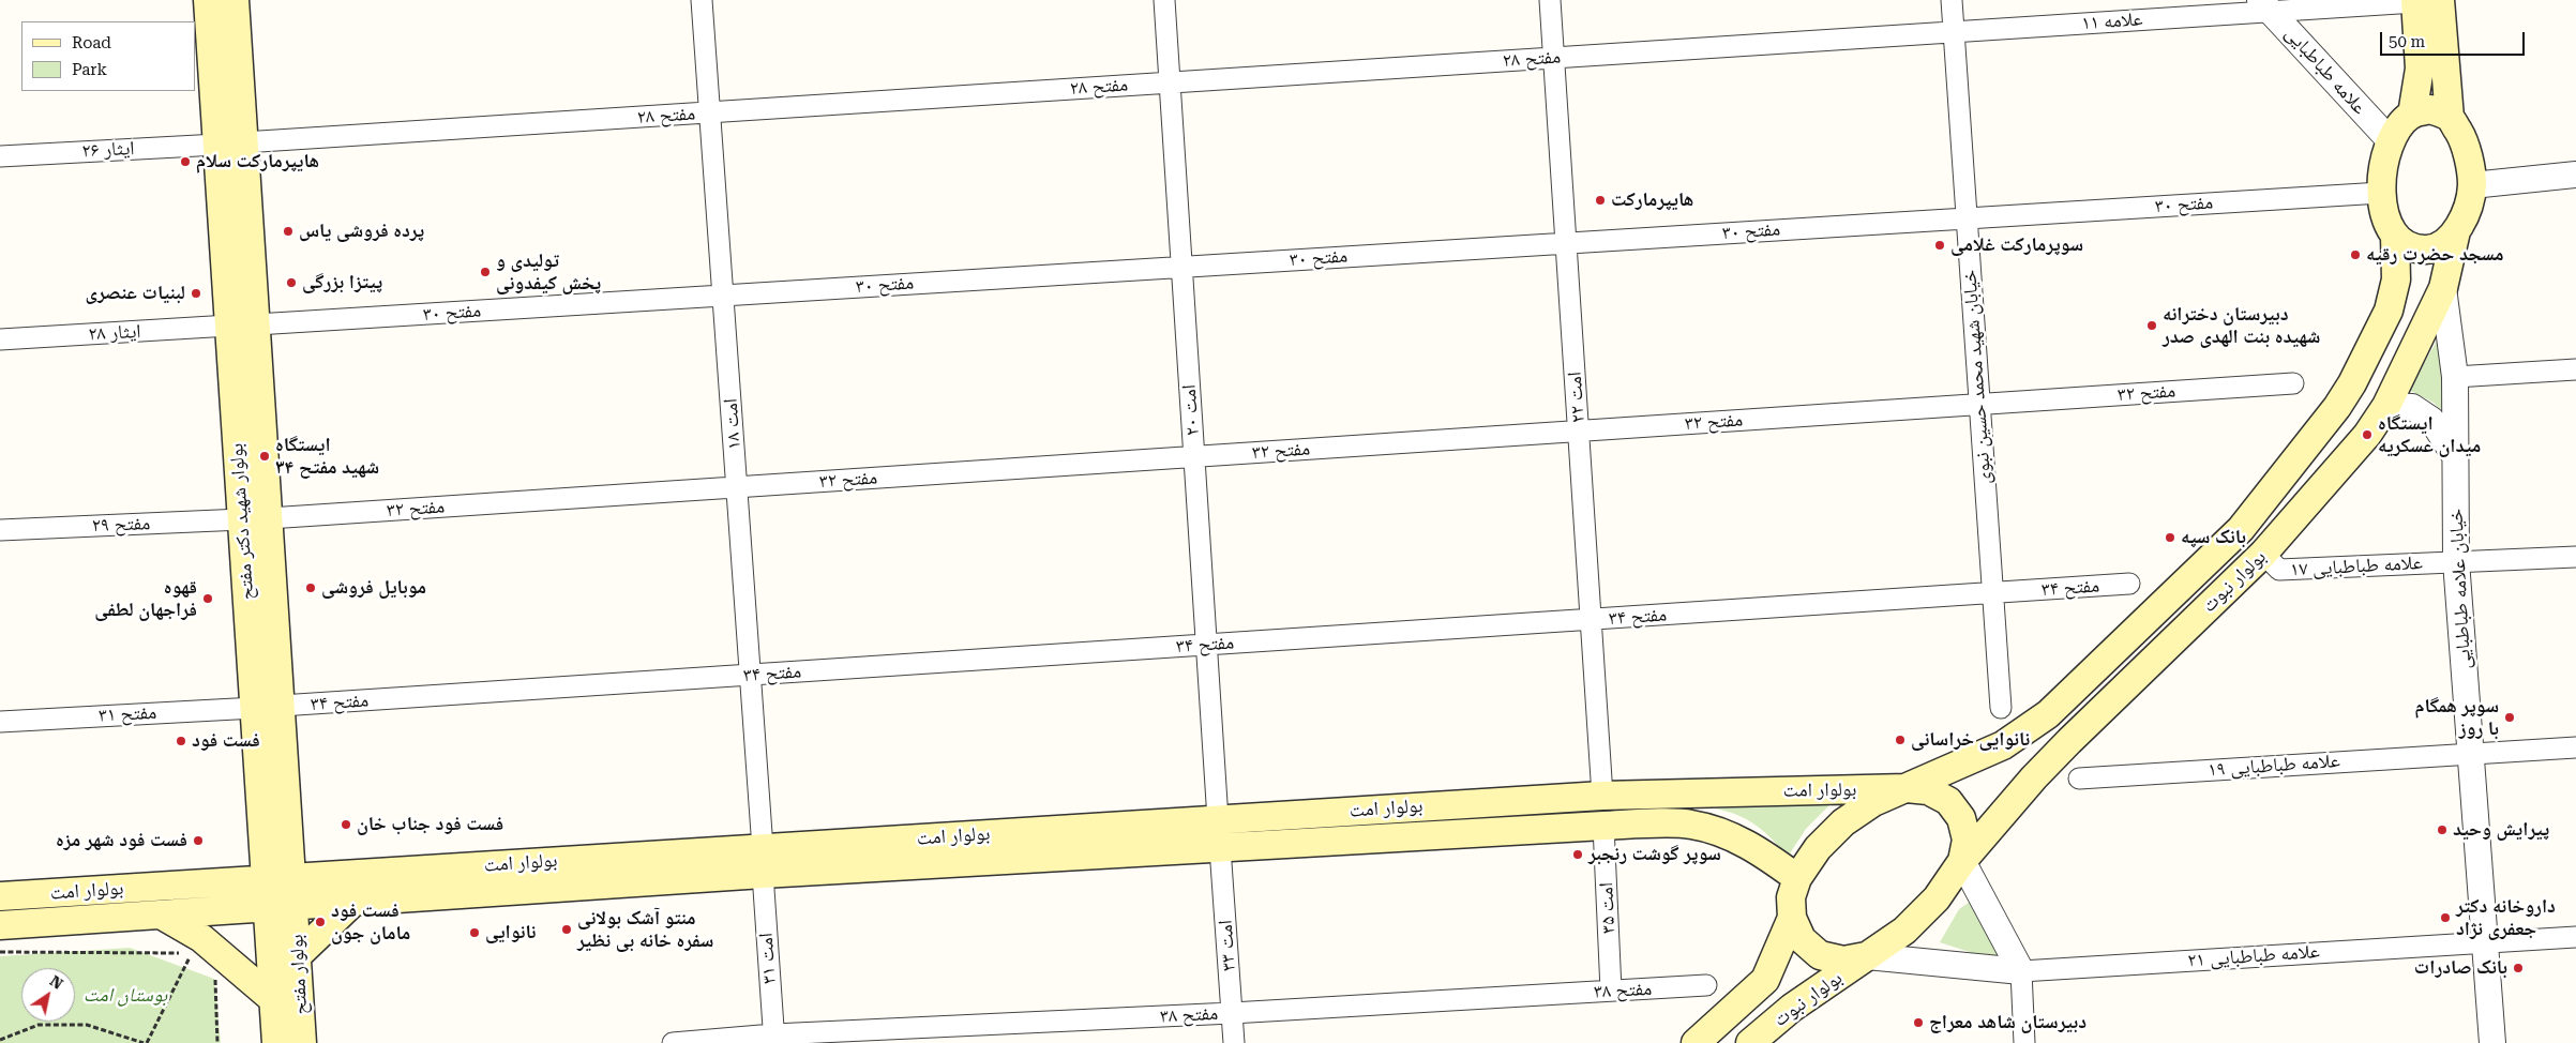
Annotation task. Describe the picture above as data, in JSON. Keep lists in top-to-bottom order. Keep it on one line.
{"streets":{"main road":["بولوار شهید دکتر مفتح","بولوار نبوت","بولوار امت","بولوار مفتح"],"street":["علامه ۱۱","مفتح ۲۸","علامه طباطبایی","ایثار ۲۶","مفتح ۳۰","ایثار ۲۸","خیابان شهید محمد حسین نبوی","مفتح ۳۲","امت ۲۲","امت ۲۰","امت ۱۸","مفتح ۲۹","علامه طباطبایی ۱۷","مفتح ۳۴","خیابان علامه طباطبایی","مفتح ۳۱","علامه طباطبایی ۱۹","امت ۳۵","امت ۳۳","علامه طباطبایی ۲۱","امت ۳۱","مفتح ۳۸"]},"crossings":[["علامه ۱۱","مفتح ۲۸"],["علامه ۱۱","علامه طباطبایی"],["علامه ۱۱","خیابان شهید محمد حسین نبوی"],["مفتح ۲۸","ایثار ۲۶"],["مفتح ۲۸","خیابان شهید محمد حسین نبوی"],["مفتح ۲۸","امت ۲۲"],["مفتح ۲۸","امت ۲۰"],["مفتح ۲۸","امت ۱۸"],["مفتح ۲۸","بولوار شهید دکتر مفتح"],["علامه طباطبایی","مفتح ۳۰"],["علامه طباطبایی","بولوار نبوت"],["ایثار ۲۶","بولوار شهید دکتر مفتح"],["مفتح ۳۰","ایثار ۲۸"],["مفتح ۳۰","خیابان شهید محمد حسین نبوی"],["مفتح ۳۰","امت ۲۲"],["مفتح ۳۰","امت ۲۰"],["مفتح ۳۰","امت ۱۸"],["مفتح ۳۰","بولوار شهید دکتر مفتح"],["مفتح ۳۰","بولوار نبوت"],["ایثار ۲۸","بولوار شهید دکتر مفتح"],["خیابان شهید محمد حسین نبوی","مفتح ۳۲"],["خیابان شهید محمد حسین نبوی","مفتح ۳۴"],["مفتح ۳۲","امت ۲۲"],["مفتح ۳۲","امت ۲۰"],["مفتح ۳۲","امت ۱۸"],["مفتح ۳۲","بولوار شهید دکتر مفتح"],["مفتح ۳۲","مفتح ۲۹"],["امت ۲۲","مفتح ۳۴"],["امت ۲۲","بولوار امت"],["امت ۲۰","مفتح ۳۴"],["امت ۲۰","بولوار امت"],["امت ۱۸","مفتح ۳۴"],["امت ۱۸","بولوار امت"],["امت ۱۸","امت ۳۱"],["بولوار شهید دکتر مفتح","مفتح ۲۹"],["بولوار شهید دکتر مفتح","مفتح ۳۴"],["بولوار شهید دکتر مفتح","مفتح ۳۱"],["بولوار شهید دکتر مفتح","بولوار امت"],["بولوار شهید دکتر مفتح","بولوار مفتح"],["علامه طباطبایی ۱۷","بولوار نبوت"],["علامه طباطبایی ۱۷","خیابان علامه طباطبایی"],["بولوار نبوت","خیابان علامه طباطبایی"],["بولوار نبوت","بولوار امت"],["مفتح ۳۴","مفتح ۳۱"],["خیابان علامه طباطبایی","علامه طباطبایی ۱۹"],["خیابان علامه طباطبایی","علامه طباطبایی ۲۱"],["بولوار امت","امت ۳۵"],["بولوار امت","امت ۳۳"],["بولوار امت","امت ۳۱"],["بولوار امت","بولوار مفتح"],["امت ۳۵","مفتح ۳۸"],["امت ۳۳","مفتح ۳۸"],["امت ۳۱","مفتح ۳۸"]],"parks":["بوستان امت"],"places":["هایپرمارکت سلام","هایپرمارکت","پرده فروشی یاس","سوپرمارکت غلامی","مسجد حضرت رقیه","تولیدی و پخش کیفدونی","پیتزا بزرگی","لبنیات عنصری","دبیرستان دخترانه شهیده بنت الهدی صدر","ایستگاه میدان عسکریه","ایستگاه شهید مفتح ۳۴","بانک سپه","موبایل فروشی","قهوه فراجهان لطفی","سوپر همگام با روز","نانوایی خراسانی","فست فود","فست فود جناب خان","پیرایش وحید","فست فود شهر مزه","سوپر گوشت رنجبر","داروخانه دکتر جعفری نژاد","فست فود مامان جون","منتو آشک بولانی سفره خانه بی نظیر","نانوایی","بانک صادرات","دبیرستان شاهد معراج"],"legend":["Road","Park"],"scale_bar":"50 m","north":"top right"}
